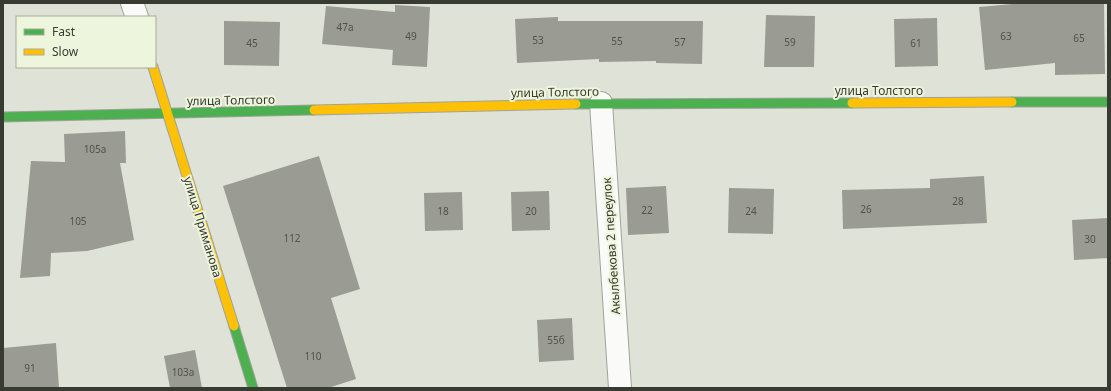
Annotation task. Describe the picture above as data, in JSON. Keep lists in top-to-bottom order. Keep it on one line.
{"streets":{"street":["улица Толстого","улица Приманова","Акылбекова 2 переулок"]},"crossings":[["улица Толстого","улица Приманова"],["улица Толстого","Акылбекова 2 переулок"]],"house_numbers":["47а","49","63","65","53","55","57","59","45","61","105а","28","26","22","18","20","24","105","112","30","55б","110","91","103а"],"legend":["Fast","Slow"]}
